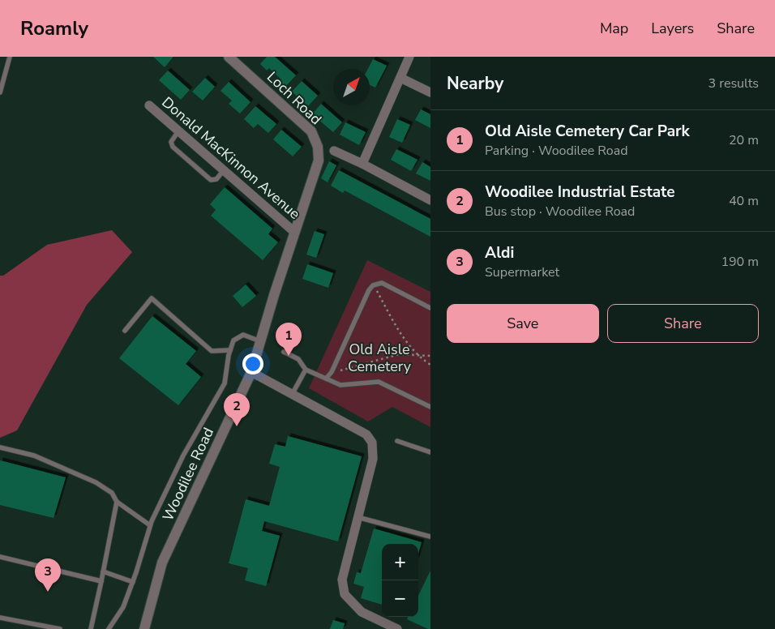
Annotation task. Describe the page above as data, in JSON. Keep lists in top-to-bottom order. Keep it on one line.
{"streets":{"street":["Loch Road","Donald MacKinnon Avenue","Woodilee Road"]},"crossings":[["Loch Road","Woodilee Road"],["Donald MacKinnon Avenue","Woodilee Road"]],"parks":["Old Aisle Cemetery"],"north":"top right","page":{"header":"Roamly","nav":["Map","Layers","Share"],"heading":["Nearby","3 results"],"list":[{"mark":"1","name":"Old Aisle Cemetery Car Park","note":"Parking · Woodilee Road","value":"20 m"},{"mark":"2","name":"Woodilee Industrial Estate","note":"Bus stop · Woodilee Road","value":"40 m"},{"mark":"3","name":"Aldi","note":"Supermarket","value":"190 m"}],"buttons":["Save","Share"],"pins":["1","2","3"],"map_buttons":["+","−"]}}
